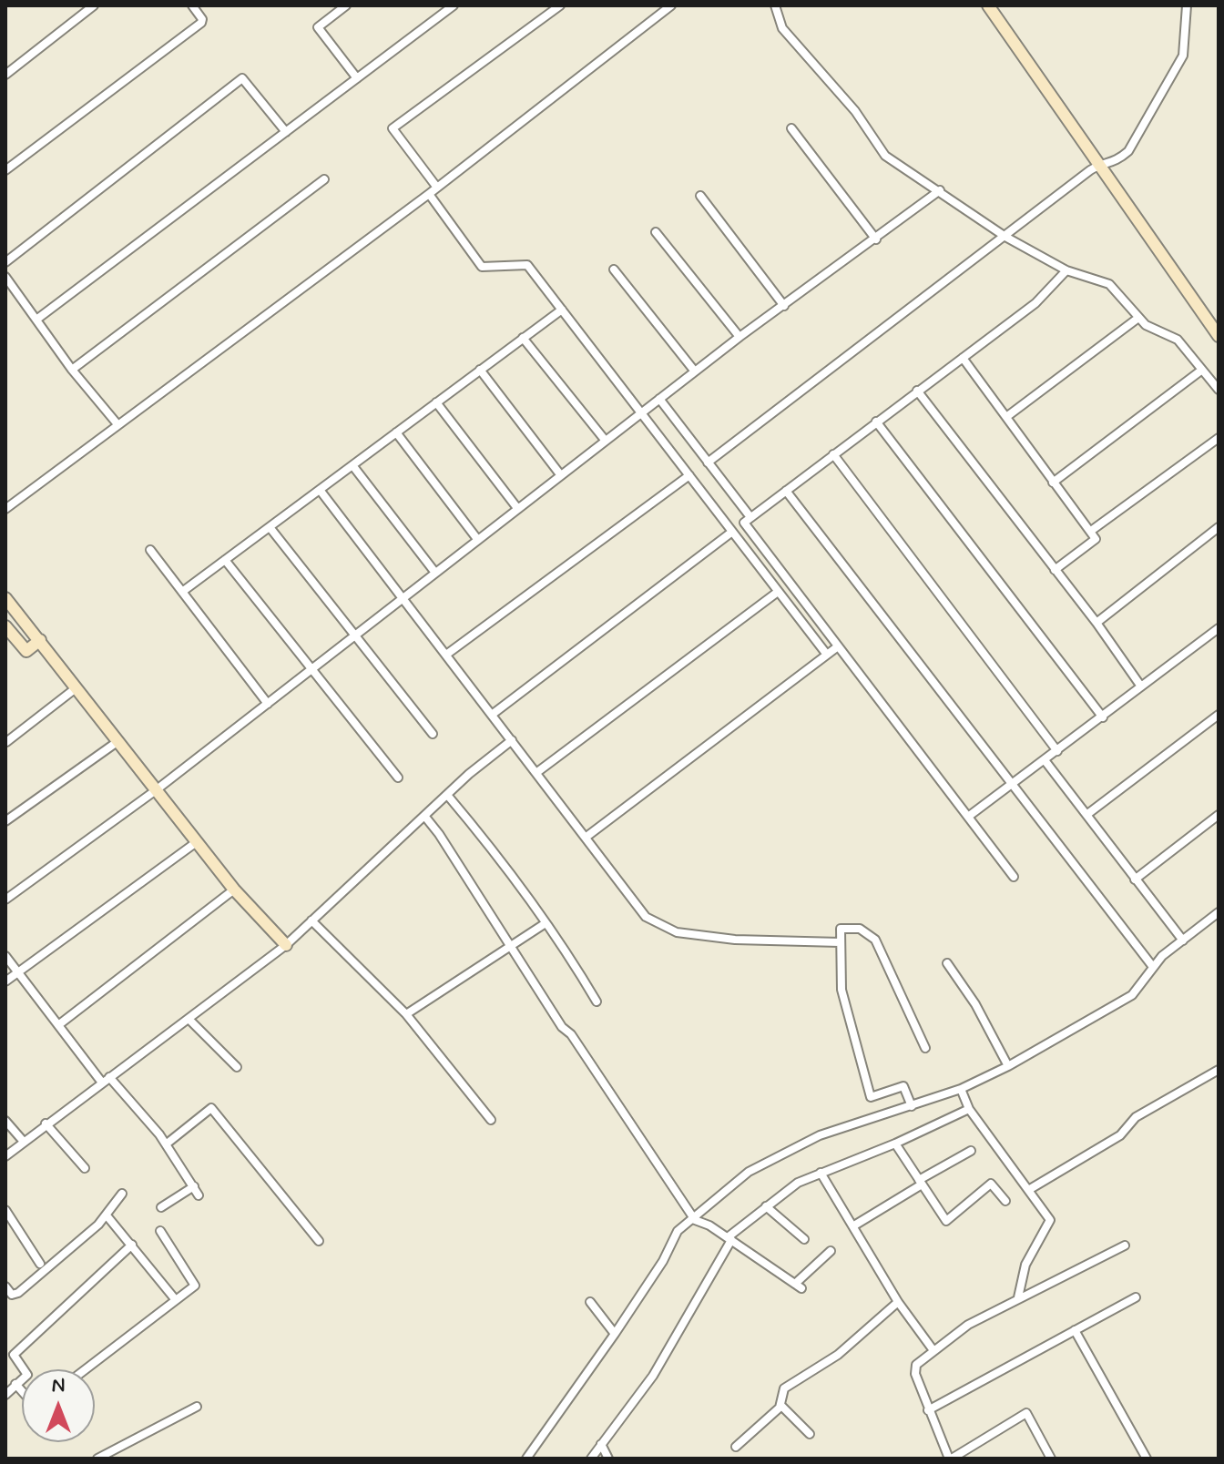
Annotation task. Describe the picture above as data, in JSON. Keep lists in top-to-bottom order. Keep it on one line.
{"north":"top"}
